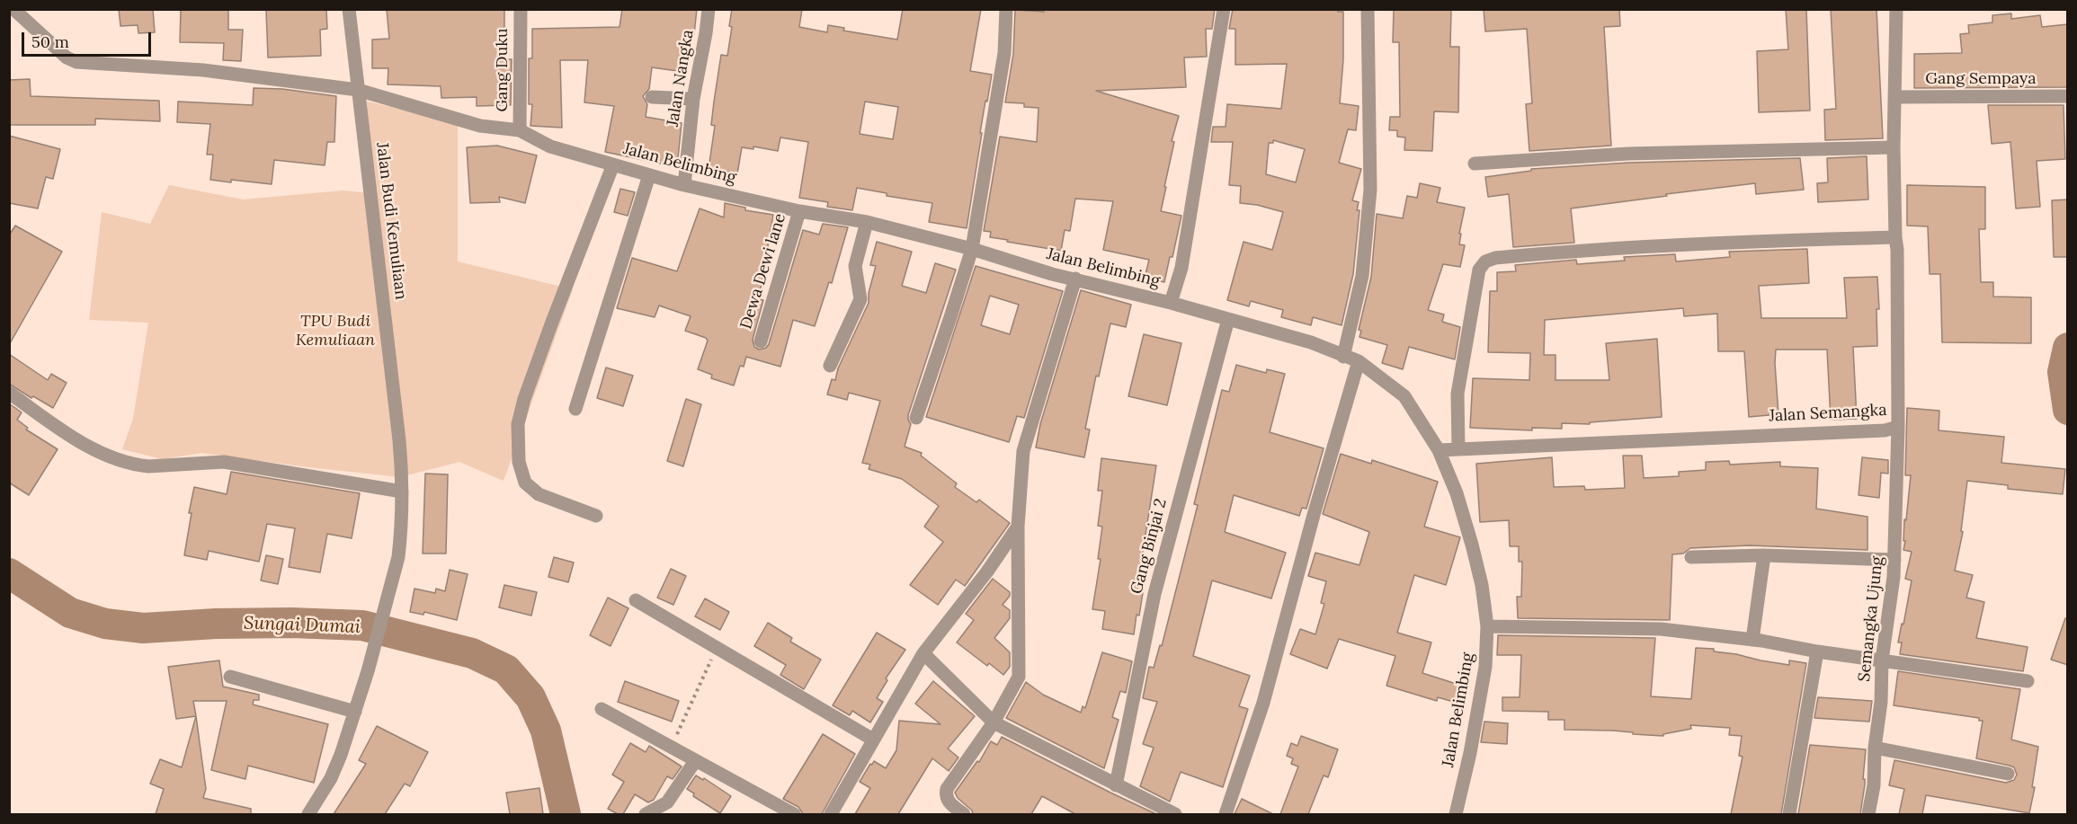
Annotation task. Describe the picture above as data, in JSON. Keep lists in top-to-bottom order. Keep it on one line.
{"streets":{"street":["Gang Duku","Jalan Nangka","Gang Sempaya","Jalan Belimbing","Jalan Budi Kemuliaan","Dewa Dewi lane","Jalan Semangka","Gang Binjai 2","Semangka Ujung"]},"crossings":[["Gang Duku","Jalan Belimbing"],["Jalan Nangka","Jalan Belimbing"],["Gang Sempaya","Jalan Semangka"],["Jalan Belimbing","Jalan Budi Kemuliaan"],["Jalan Belimbing","Dewa Dewi lane"],["Jalan Belimbing","Jalan Semangka"],["Jalan Belimbing","Gang Binjai 2"],["Jalan Semangka","Semangka Ujung"]],"water":["Sungai Dumai"],"parks":["TPU Budi Kemuliaan"],"scale_bar":"50 m"}
